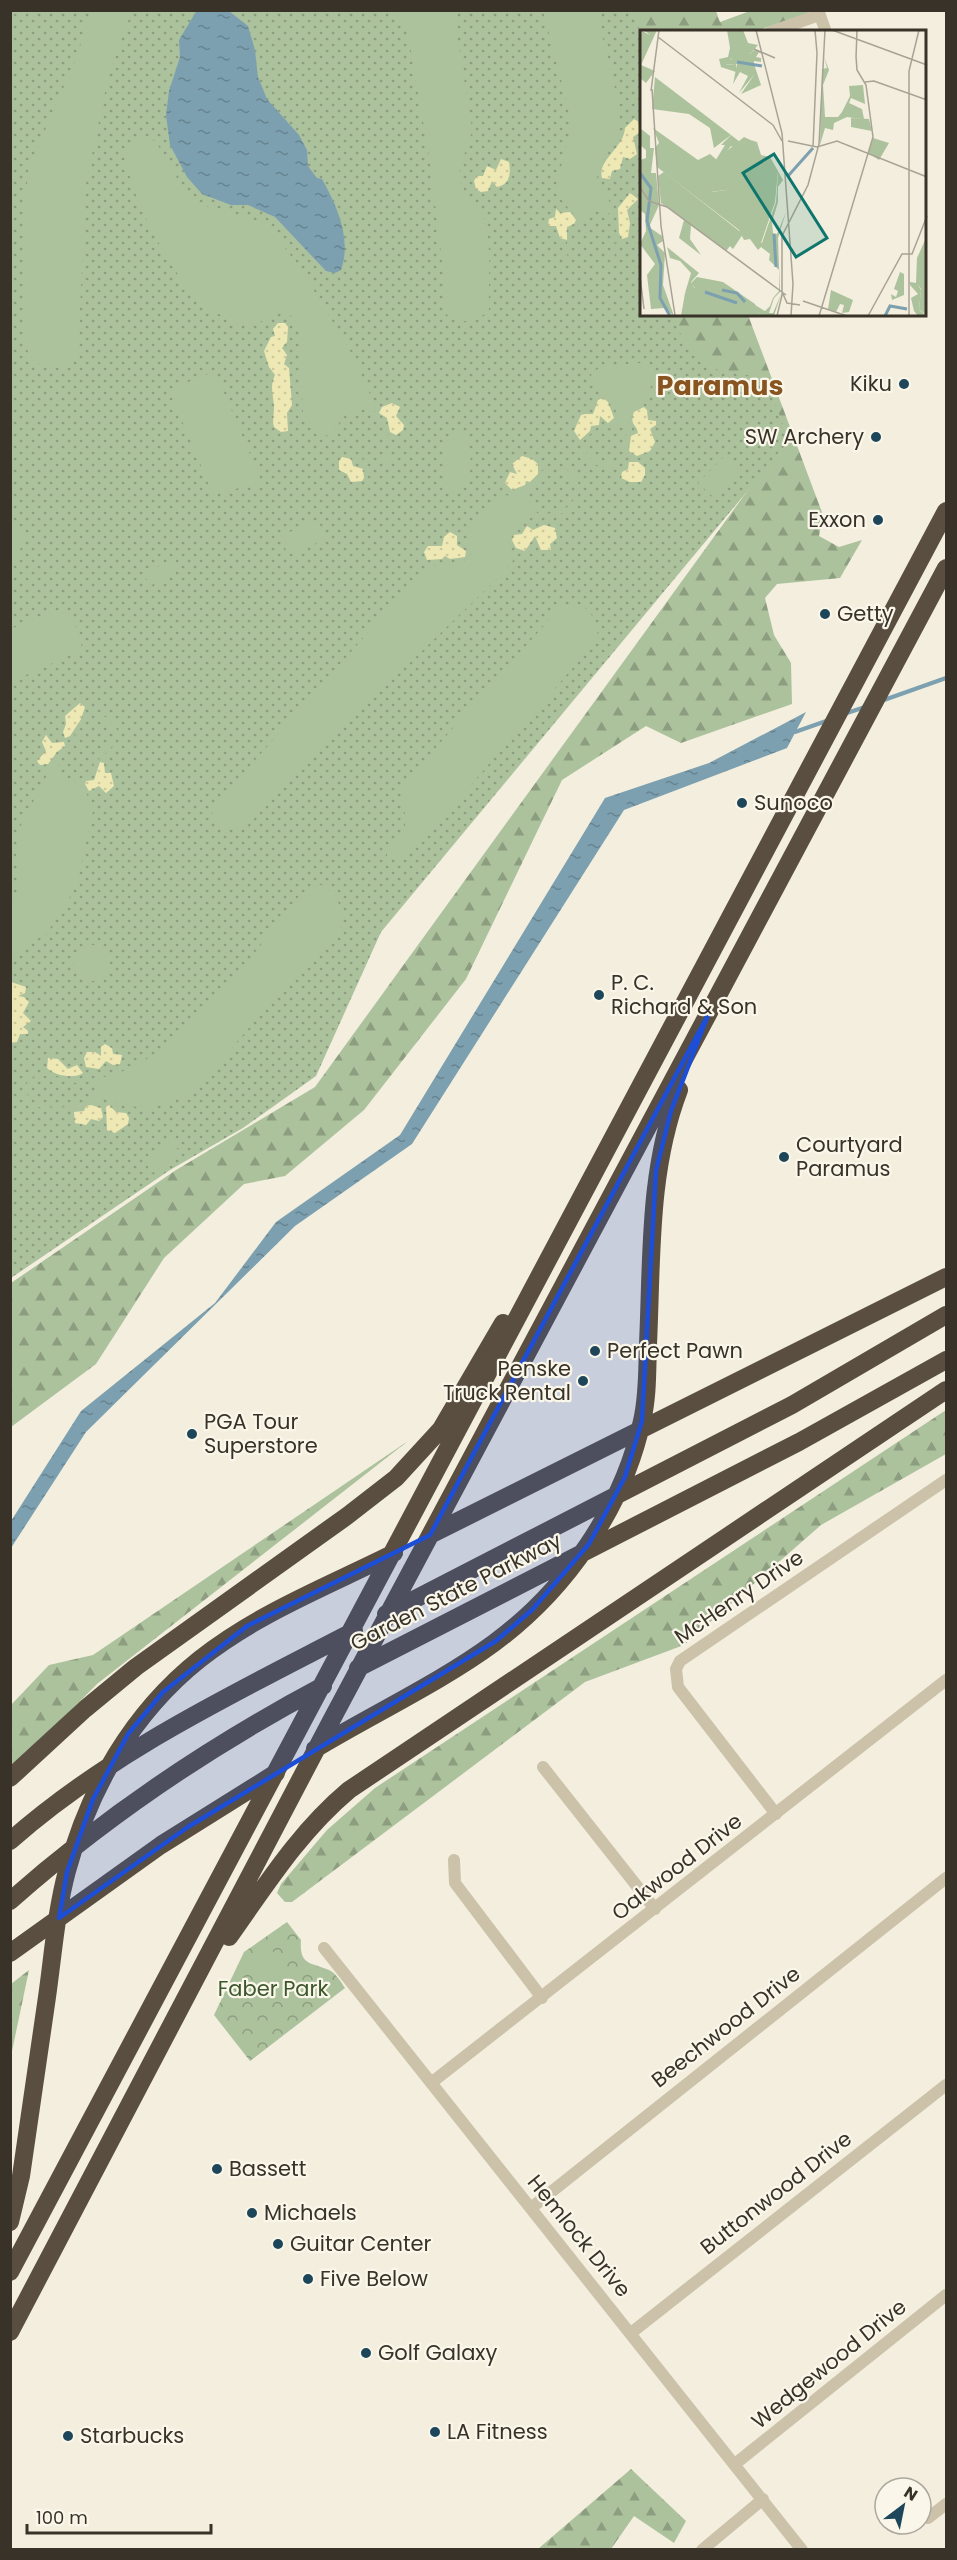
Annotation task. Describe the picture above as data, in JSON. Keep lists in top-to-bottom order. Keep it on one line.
{"streets":{"highway":["Garden State Parkway"],"street":["McHenry Drive","Oakwood Drive","Beechwood Drive","Buttonwood Drive","Hemlock Drive","Wedgewood Drive"]},"crossings":[["McHenry Drive","Oakwood Drive"],["Oakwood Drive","Hemlock Drive"],["Beechwood Drive","Hemlock Drive"],["Buttonwood Drive","Hemlock Drive"],["Hemlock Drive","Wedgewood Drive"]],"districts":["Paramus"],"parks":["Faber Park"],"places":["Kiku","SW Archery","Exxon","Getty","Sunoco","P. C. Richard & Son","Courtyard Paramus","Perfect Pawn","Penske Truck Rental","PGA Tour Superstore","Bassett","Michaels","Guitar Center","Five Below","Golf Galaxy","LA Fitness","Starbucks"],"scale_bar":"100 m","north":"top right"}
